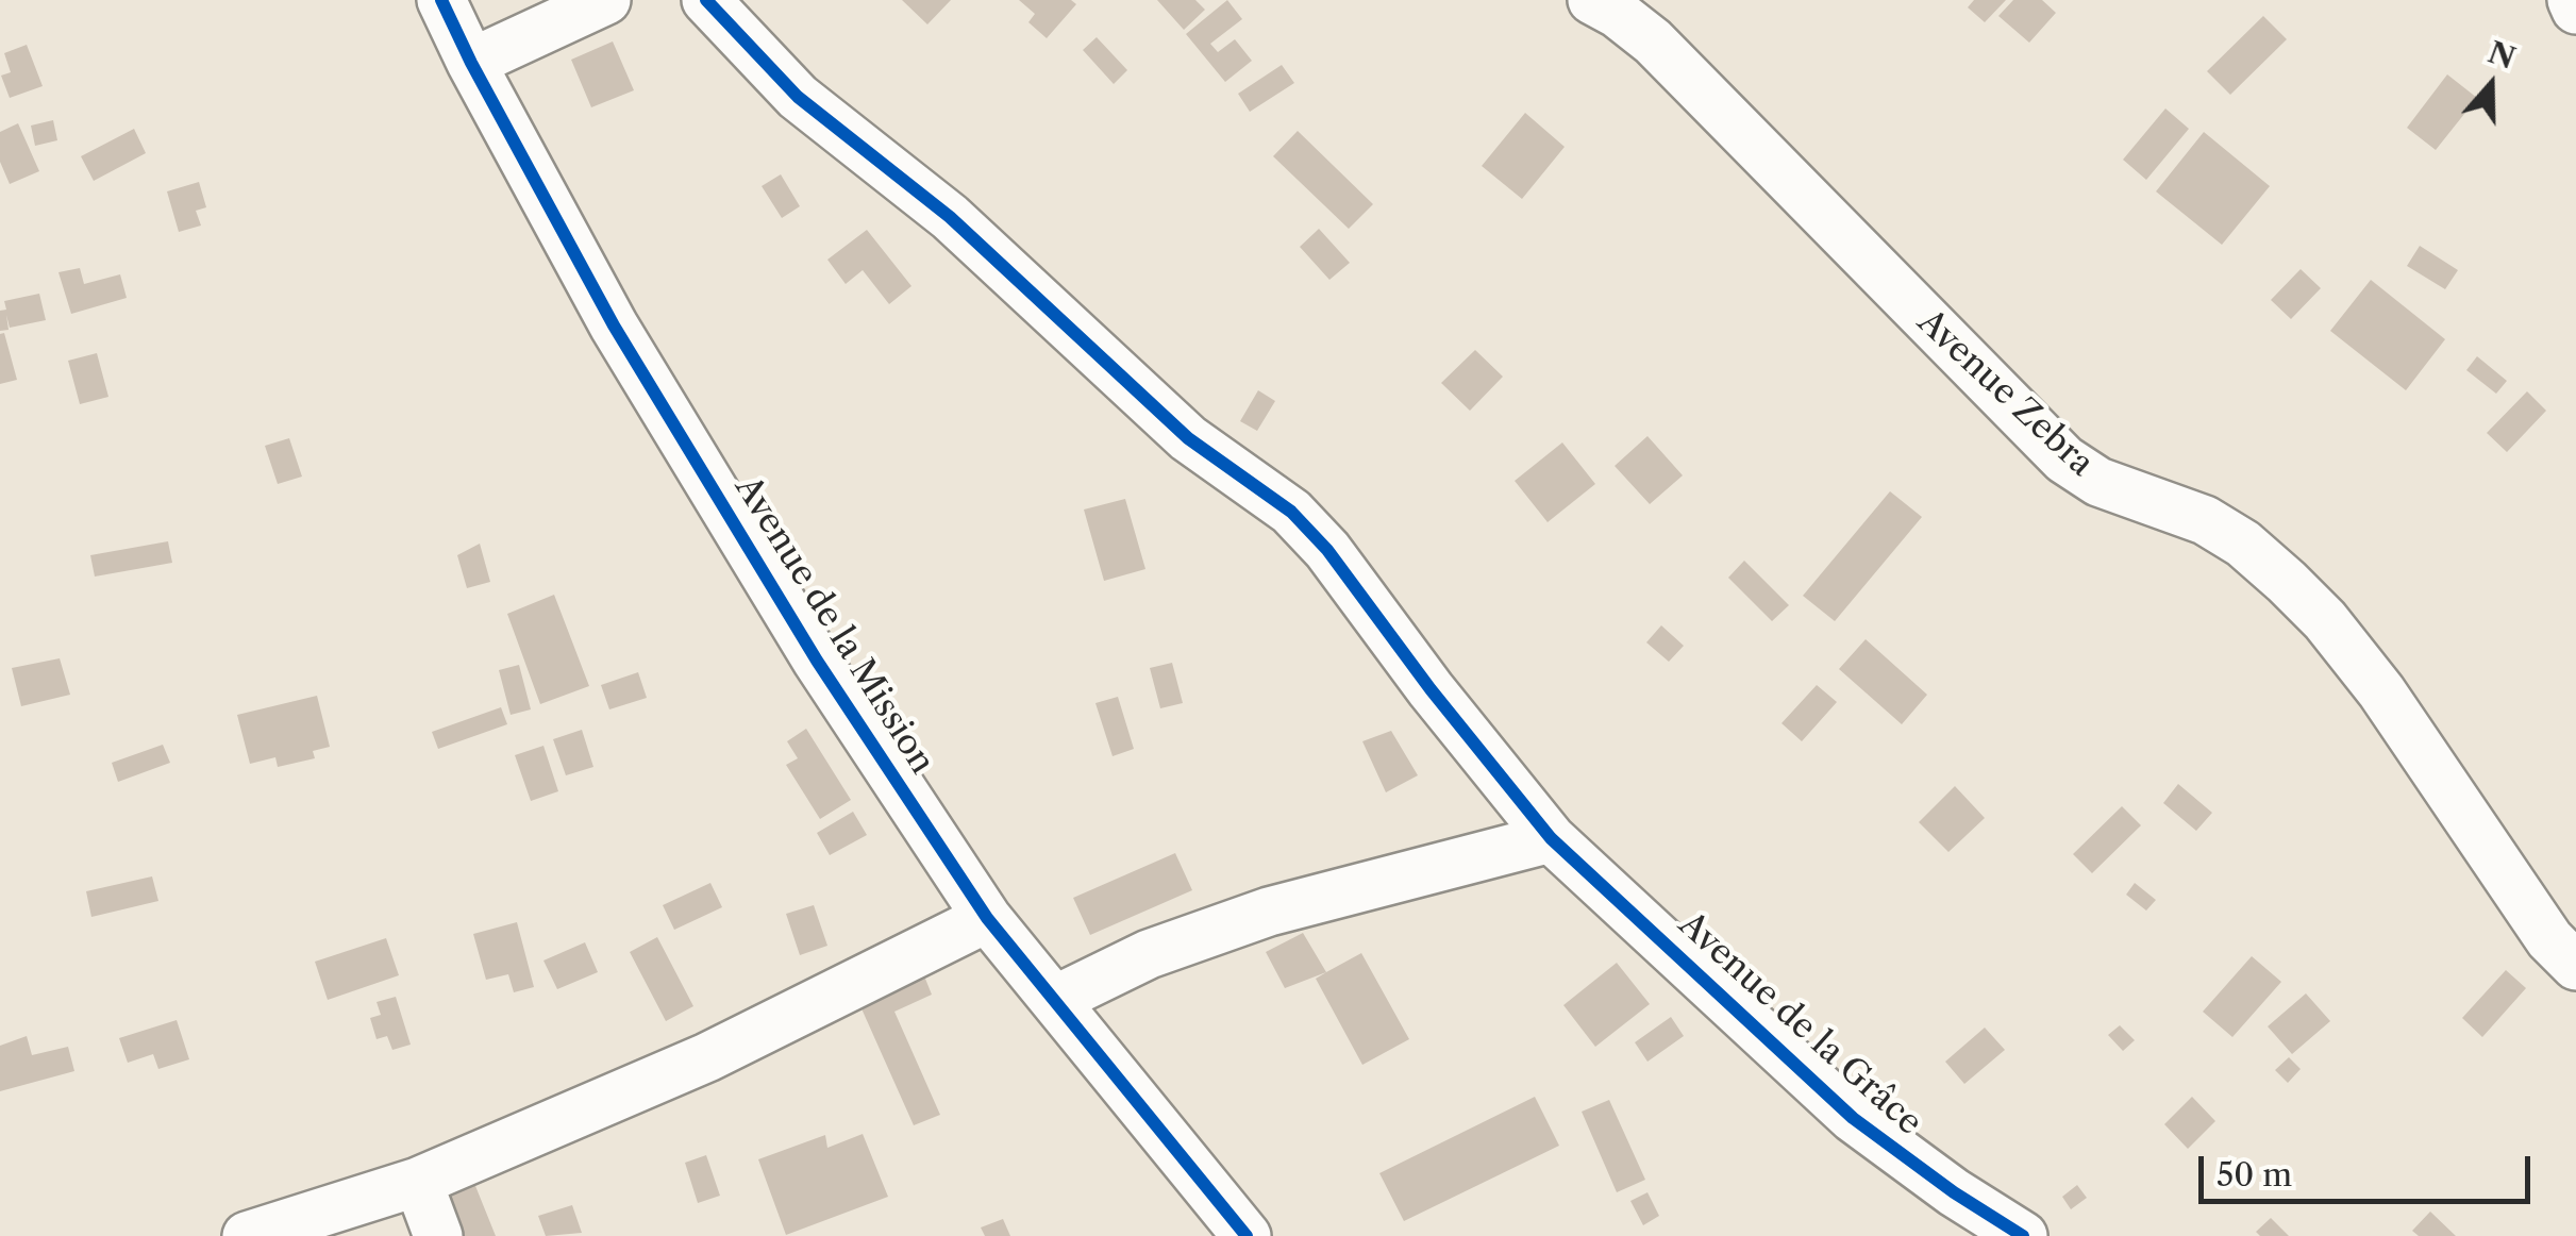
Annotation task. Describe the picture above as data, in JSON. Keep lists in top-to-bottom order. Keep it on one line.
{"streets":{"street":["Avenue Zebra","Avenue de la Mission","Avenue de la Grâce"]},"scale_bar":"50 m","north":"top"}
